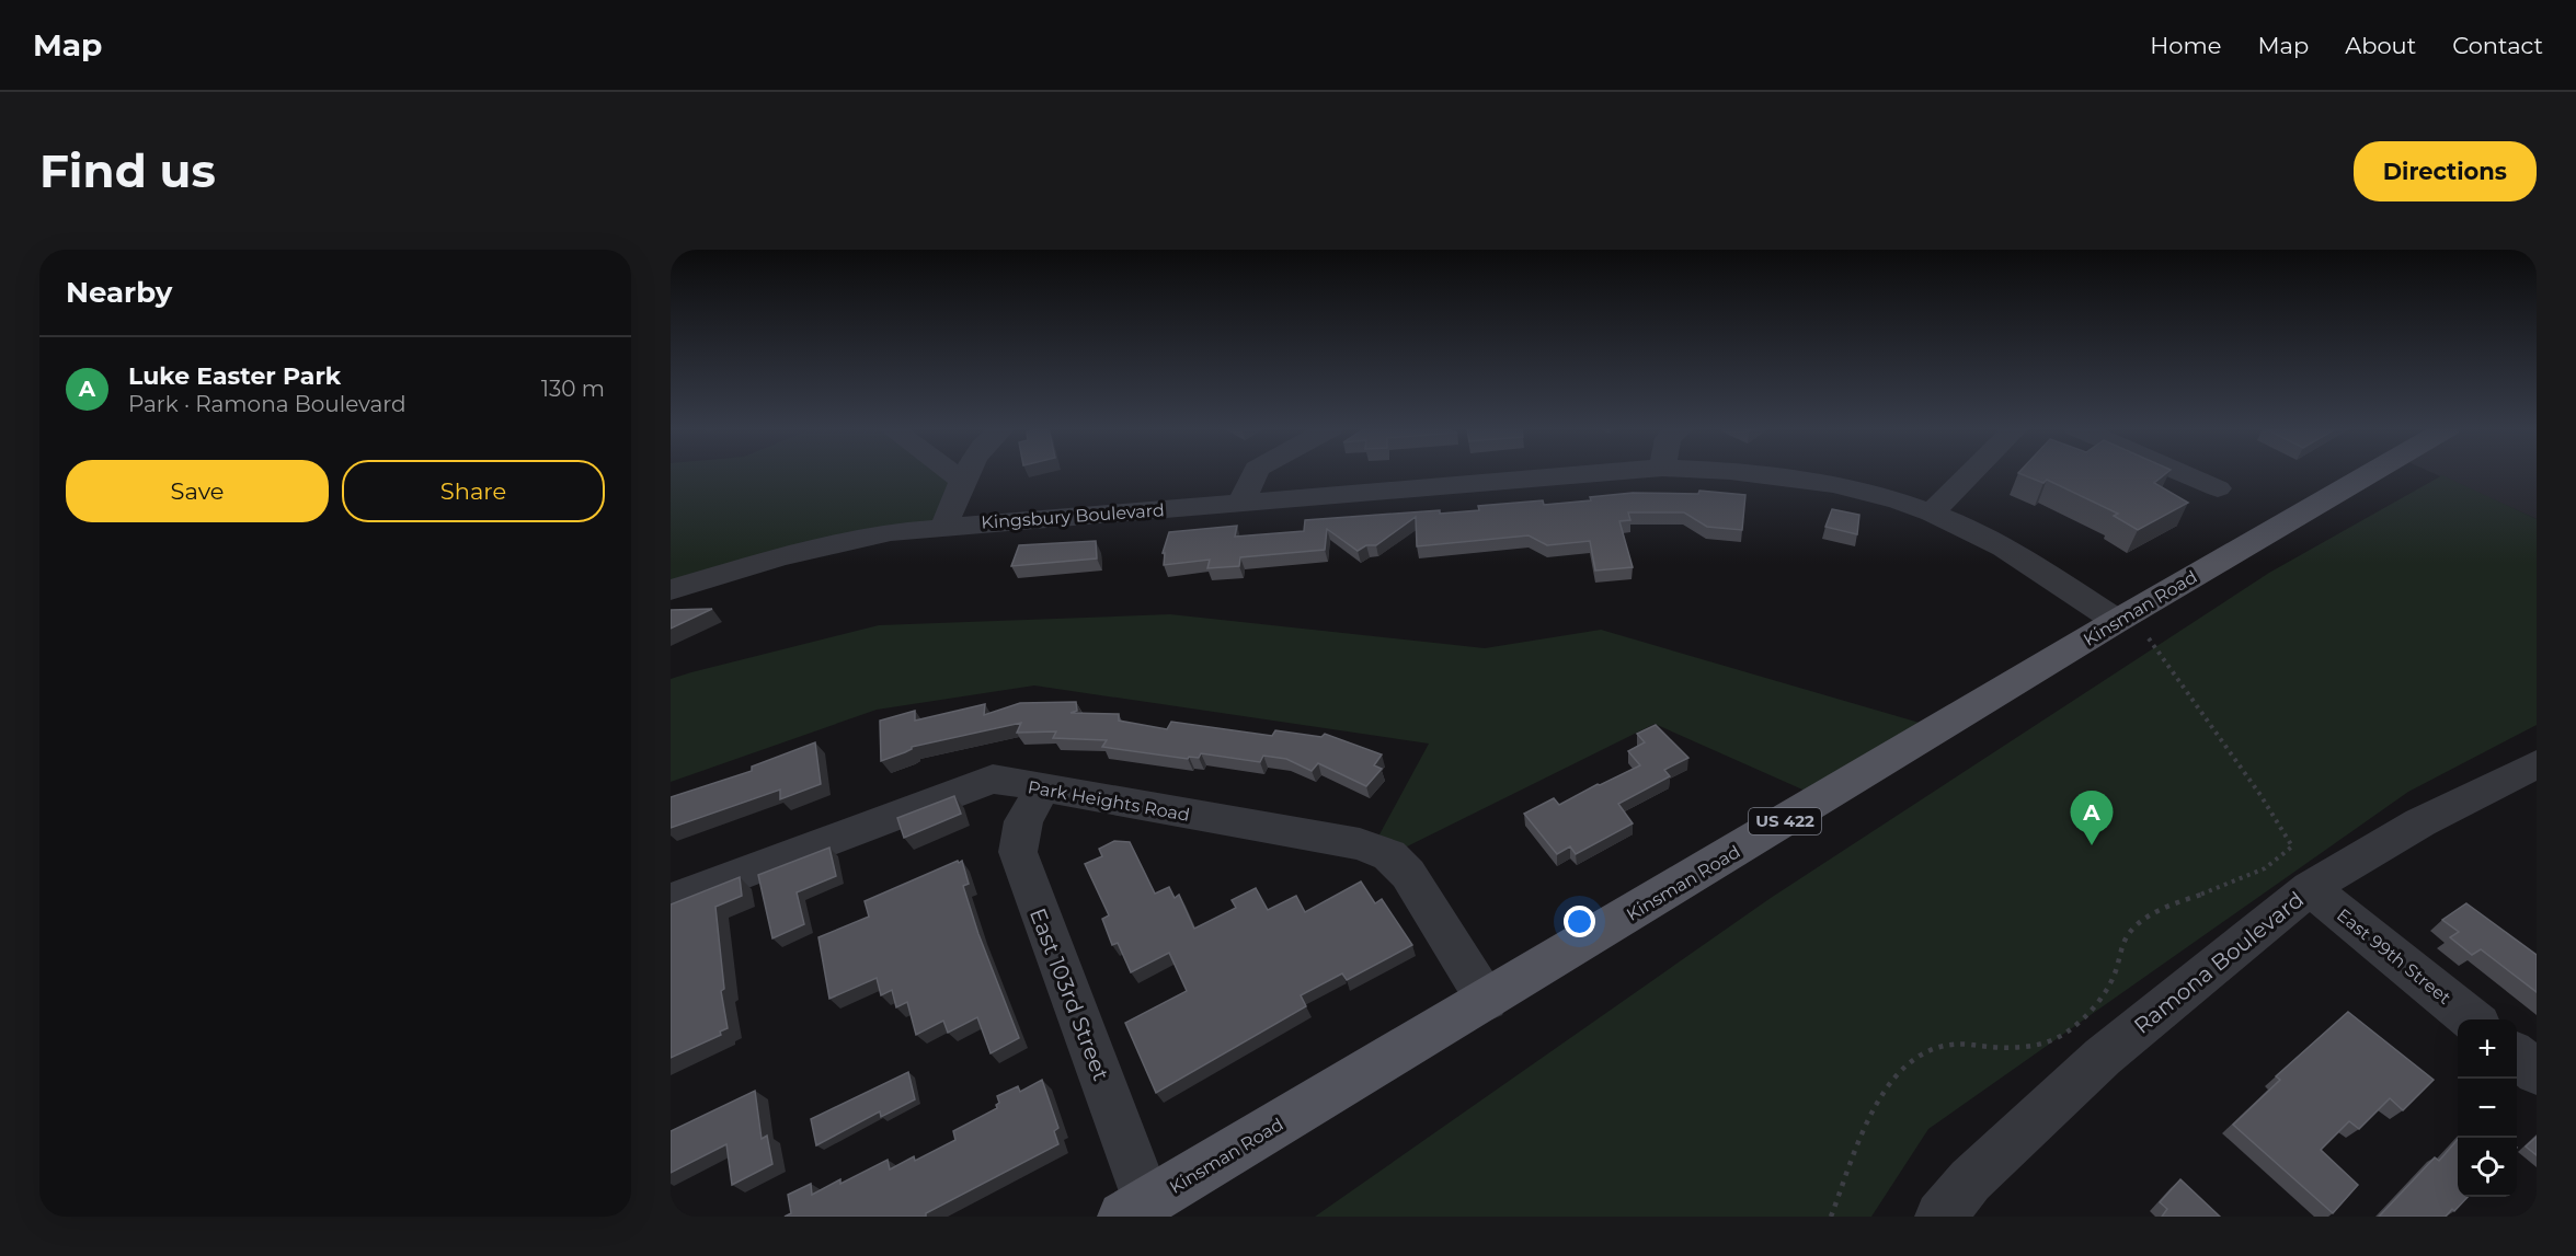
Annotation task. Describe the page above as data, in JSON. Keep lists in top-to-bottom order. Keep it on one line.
{"streets":{"main road":["Kinsman Road","US 422"],"street":["Kingsbury Boulevard","Park Heights Road","East 99th Street","Ramona Boulevard","East 103rd Street"]},"crossings":[["Kingsbury Boulevard","Kinsman Road"],["Kinsman Road","Park Heights Road"],["Kinsman Road","East 103rd Street"],["Park Heights Road","East 103rd Street"],["East 99th Street","Ramona Boulevard"]],"page":{"header":"Map","nav":["Home","Map","About","Contact"],"buttons":["Directions",["Save","Share"]],"title":"Find us","heading":"Nearby","list":[{"mark":"A","name":"Luke Easter Park","note":"Park · Ramona Boulevard","value":"130 m"}],"pins":"A","map_buttons":["+","−"]}}
